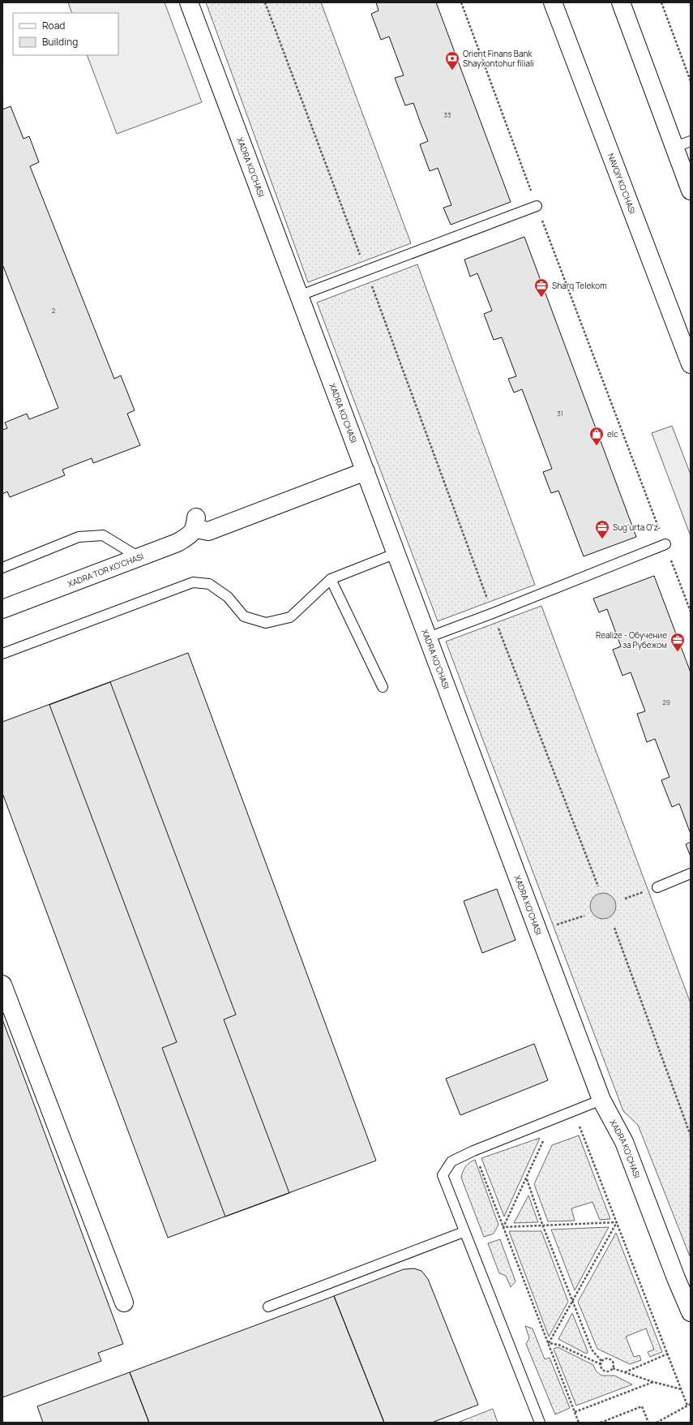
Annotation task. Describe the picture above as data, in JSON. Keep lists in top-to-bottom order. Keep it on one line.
{"streets":{"street":["XADRA KO'CHASI","NAVOIY KO'CHASI","XADRA TOR KO'CHASI"]},"crossings":[["XADRA KO'CHASI","XADRA TOR KO'CHASI"]],"places":{"bank":["Orient Finans Bank Shayxontohur filiali"],"office":["Sharq Telekom","Sug'urta O'z","Realize - Обучение за Рубежом"],"shop":["elc"]},"house_numbers":["33","2","31","29"],"legend":["Road","Building"]}
